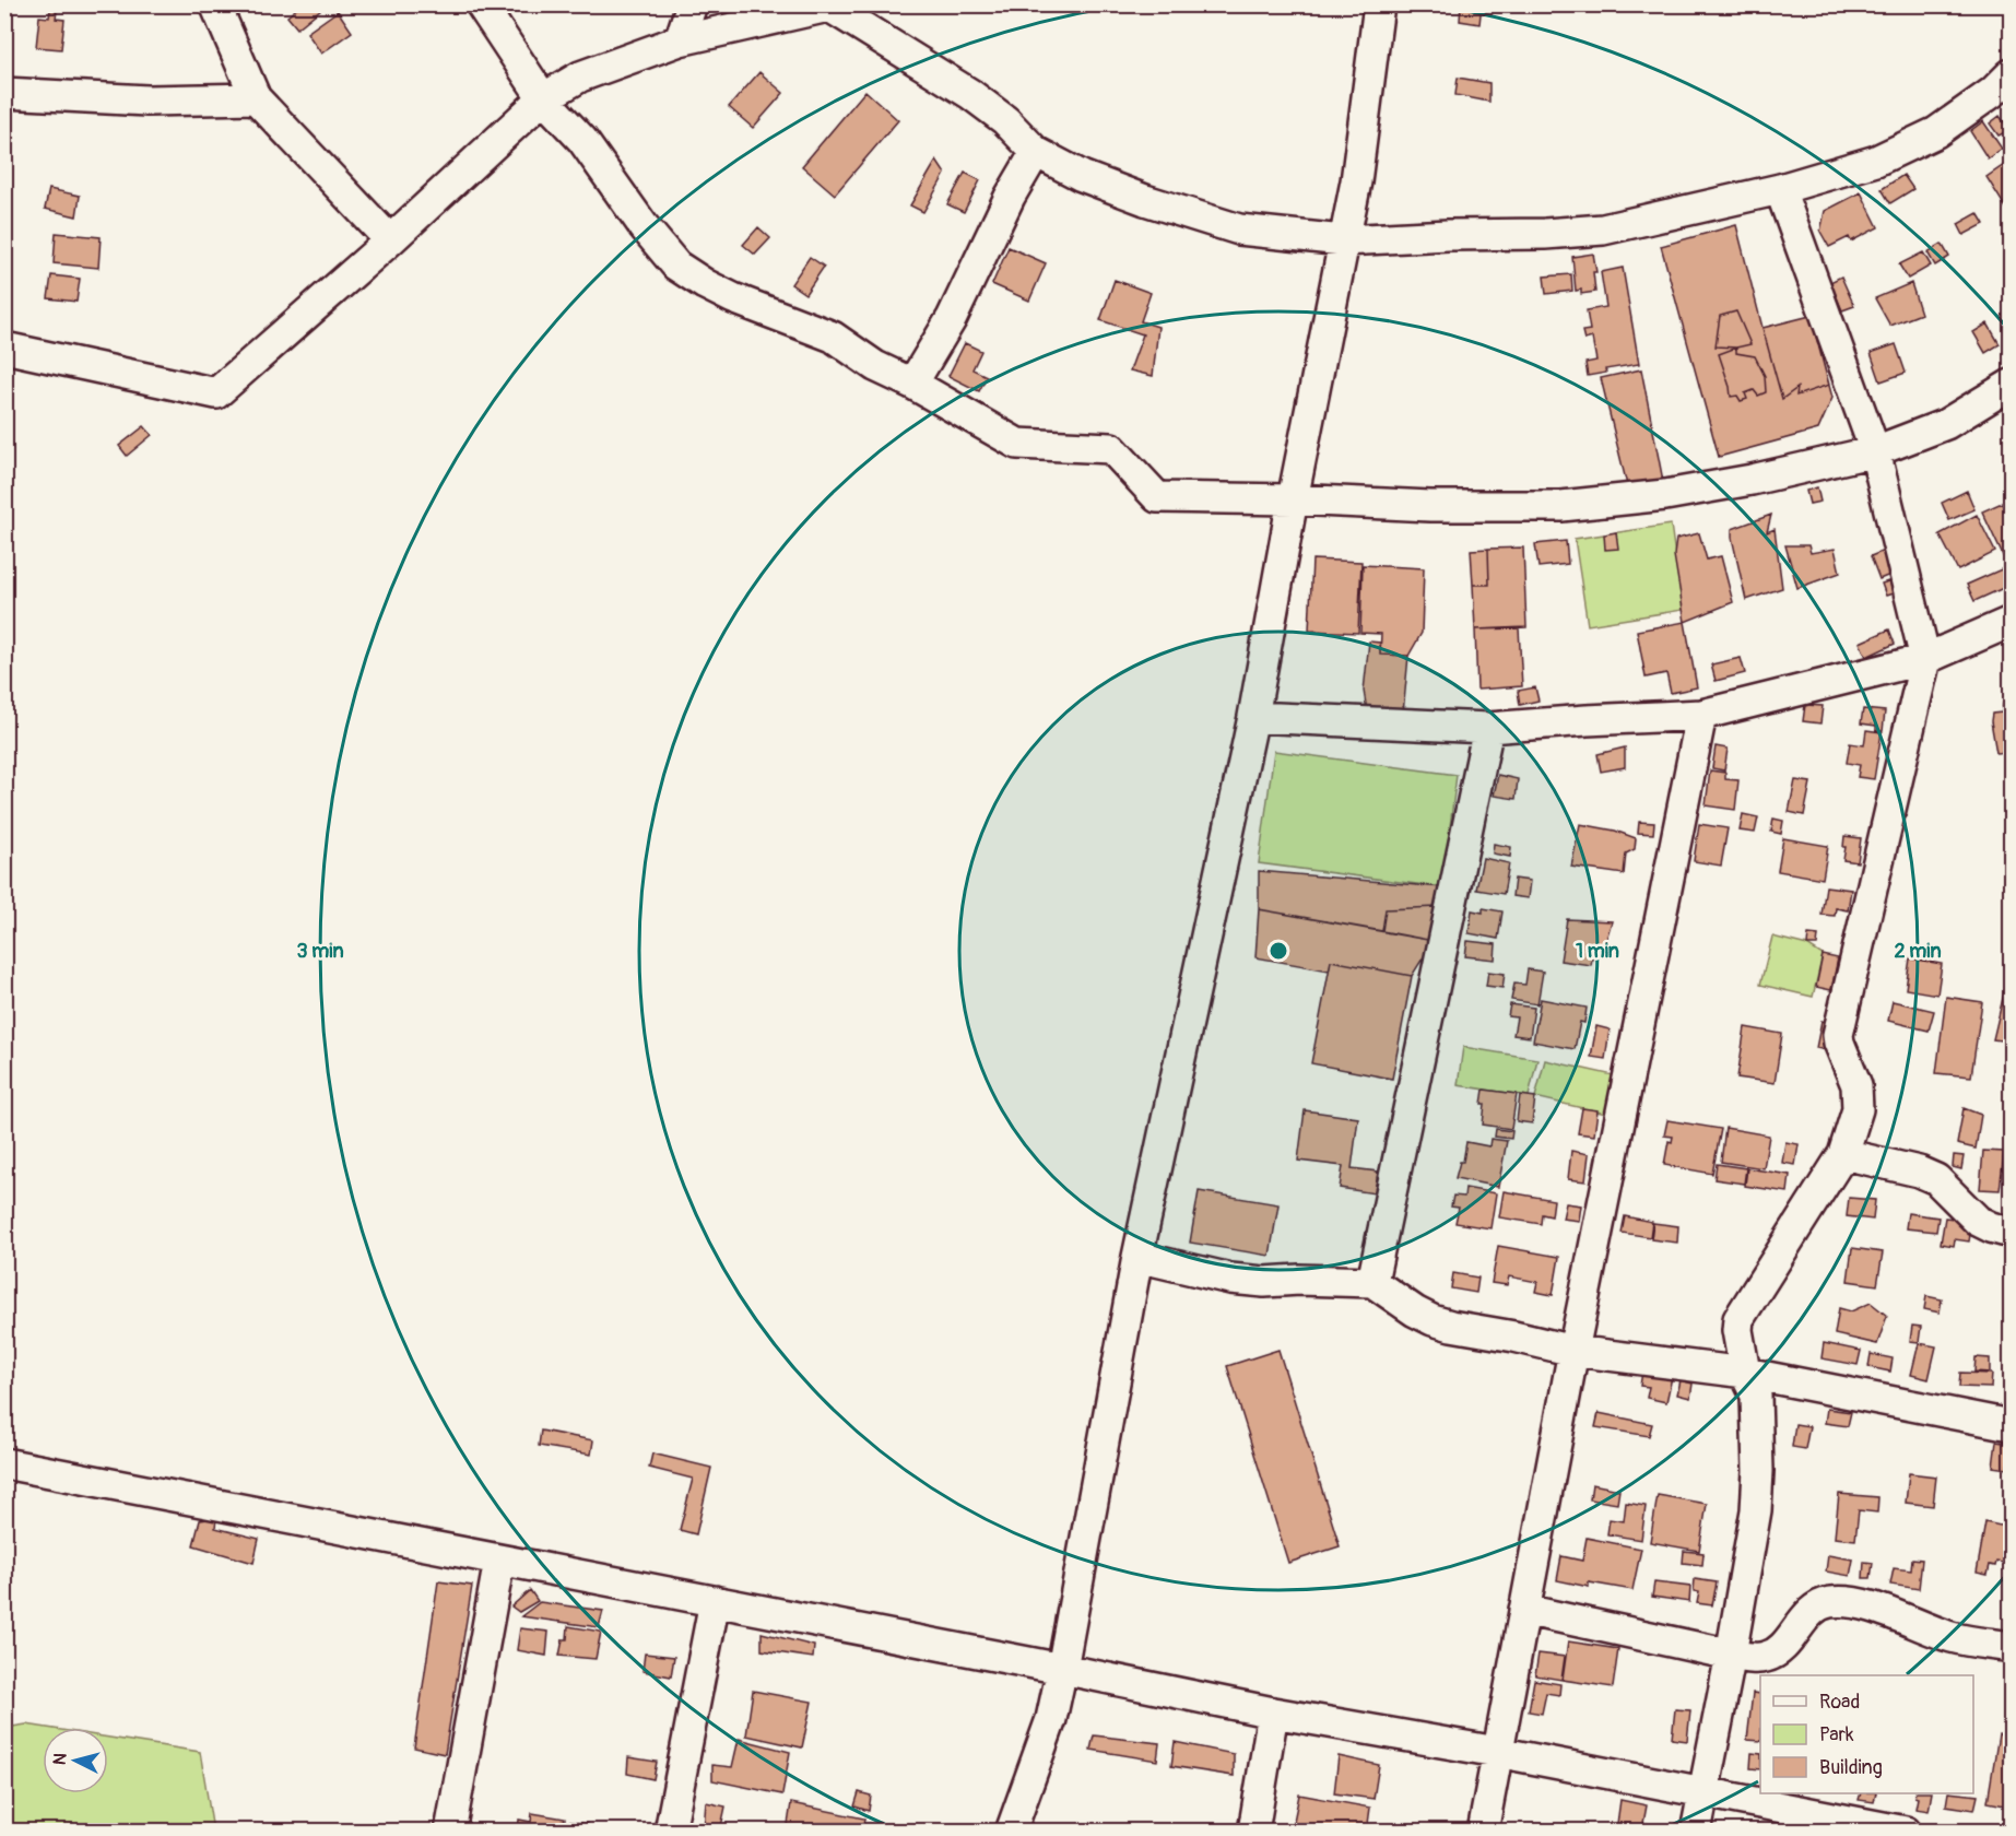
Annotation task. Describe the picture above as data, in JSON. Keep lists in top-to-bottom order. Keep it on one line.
{"legend":["Road","Park","Building"],"north":"left","rings":["1 min","2 min","3 min"]}
